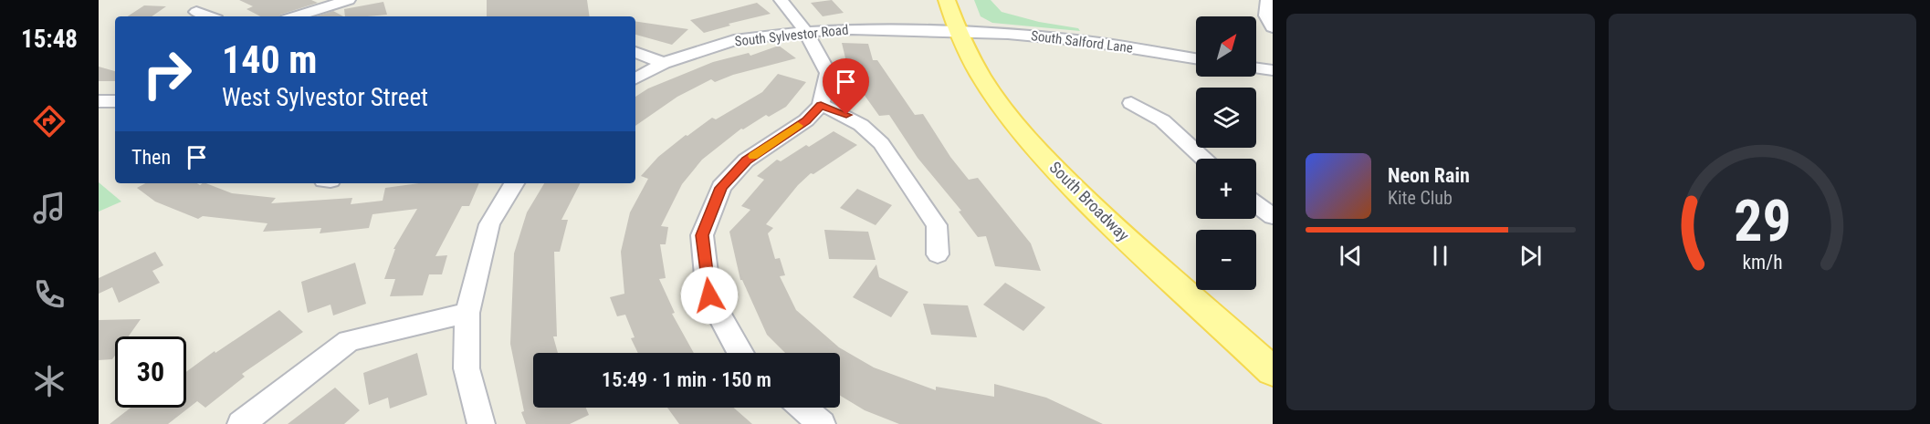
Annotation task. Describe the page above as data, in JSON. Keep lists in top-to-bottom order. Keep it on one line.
{"streets":{"main road":["South Broadway"],"street":["South Sylvestor Road","South Salford Lane"]},"crossings":[["South Sylvestor Road","South Salford Lane"],["South Sylvestor Road","South Broadway"],["South Salford Lane","South Broadway"]],"north":"top right","page":{"tabs":"15:48","map_buttons":["+","−"],"turn":["140 m","West Sylvestor Street"],"then":"Then","song":["Neon Rain","Kite Club"],"limit":"30","trip":"15:49 · 1 min · 150 m","gauge":["29","km/h"]}}
